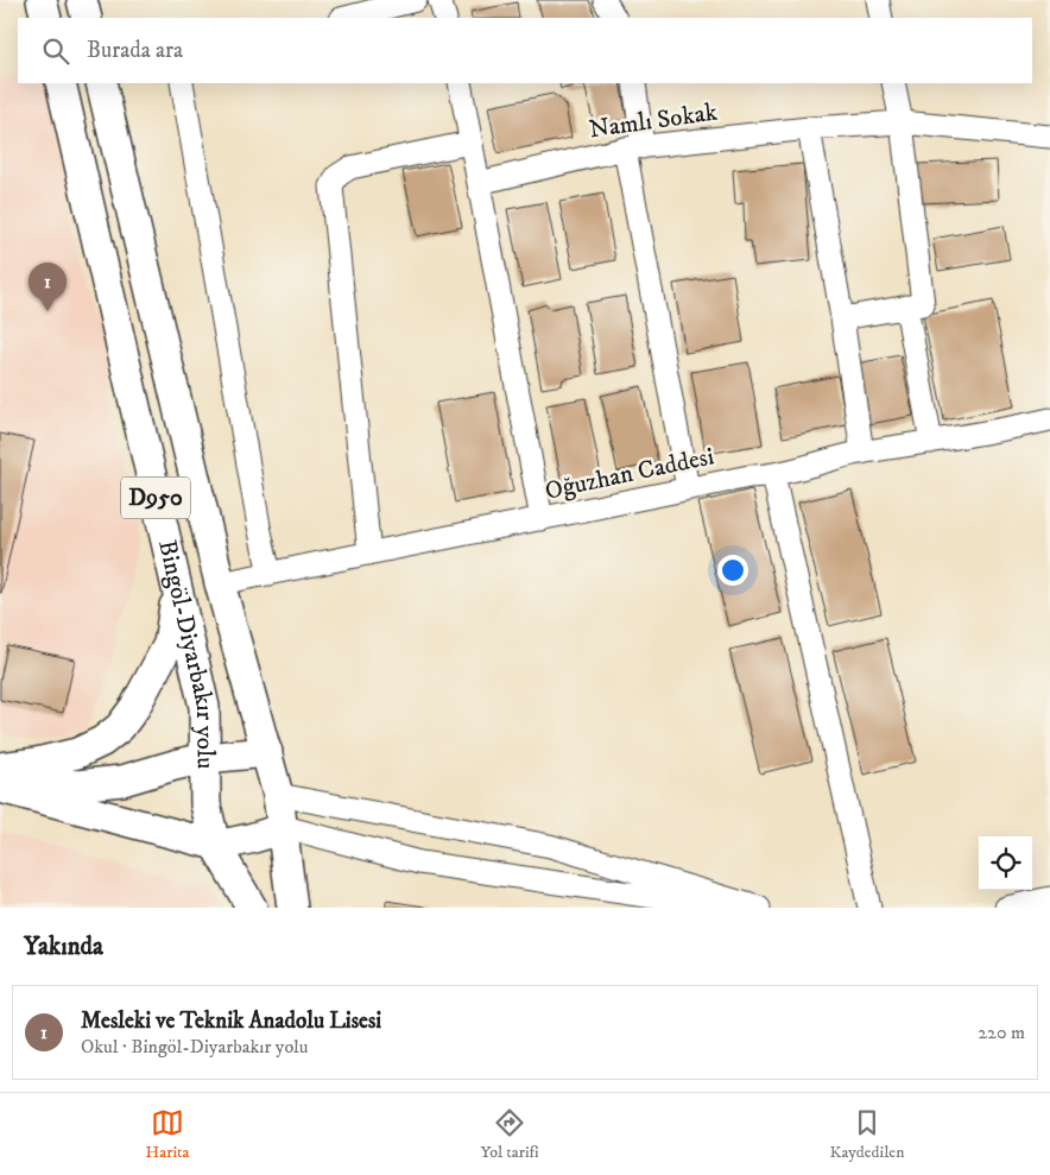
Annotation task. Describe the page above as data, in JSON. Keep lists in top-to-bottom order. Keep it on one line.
{"streets":{"main road":["D950","Bingöl-Diyarbakır yolu"],"street":["Namlı Sokak","Oğuzhan Caddesi"]},"crossings":[["Oğuzhan Caddesi","Bingöl-Diyarbakır yolu"]],"page":{"search":"Burada ara","pins":"1","heading":"Yakında","list":[{"mark":"1","name":"Mesleki ve Teknik Anadolu Lisesi","note":"Okul · Bingöl-Diyarbakır yolu","value":"220 m"}],"nav":["Harita","Yol tarifi","Kaydedilen"]}}
